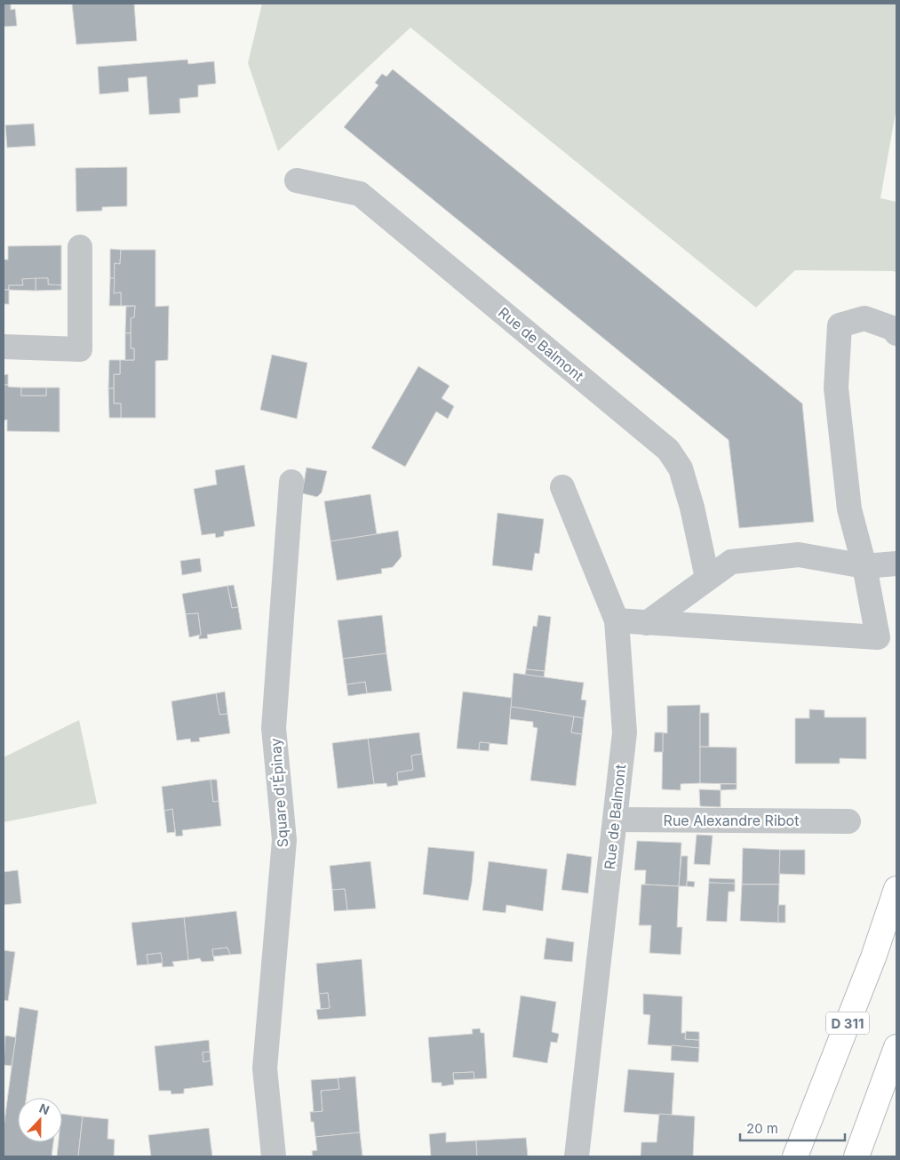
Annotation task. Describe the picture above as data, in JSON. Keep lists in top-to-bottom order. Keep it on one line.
{"streets":{"main road":["D 311"],"street":["Rue de Balmont","Square d'Épinay","Rue Alexandre Ribot"]},"crossings":[["Rue de Balmont","Rue Alexandre Ribot"]],"scale_bar":"20 m","north":"top"}
